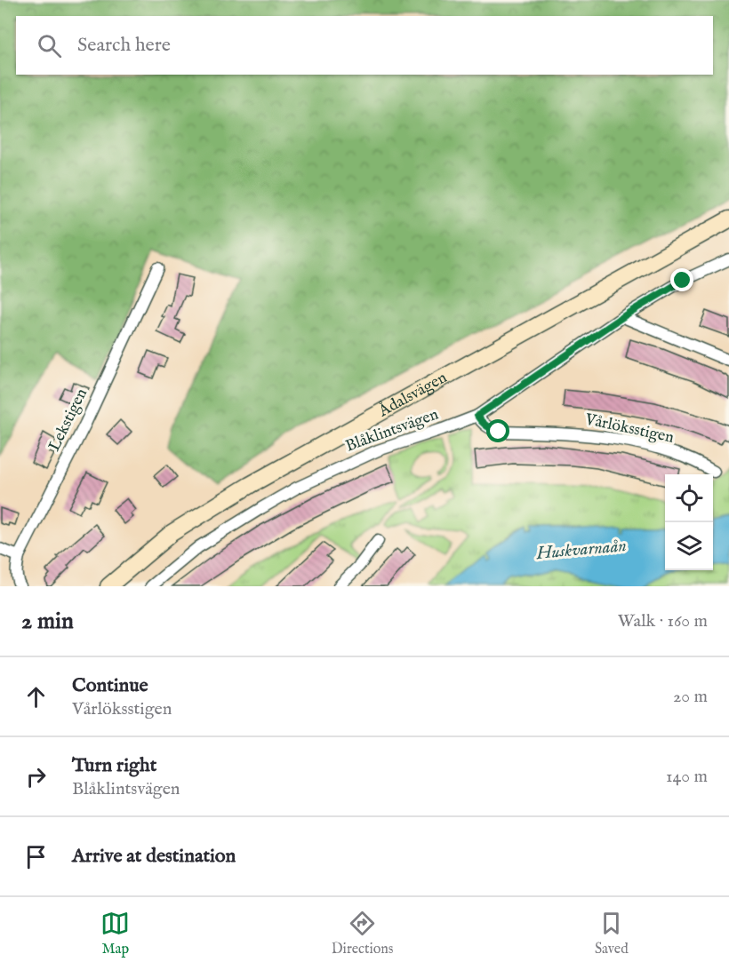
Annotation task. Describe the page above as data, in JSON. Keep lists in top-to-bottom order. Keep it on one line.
{"streets":{"main road":["Ådalsvägen"],"street":["Lekstigen","Vårlöksstigen","Blåklintsvägen"]},"crossings":[["Vårlöksstigen","Blåklintsvägen"]],"water":["Huskvarnaån"],"page":{"search":"Search here","heading":["2 min","Walk · 160 m"],"list":[["Continue","Vårlöksstigen","20 m"],["Turn right","Blåklintsvägen","140 m"],"Arrive at destination"],"nav":["Map","Directions","Saved"]}}
